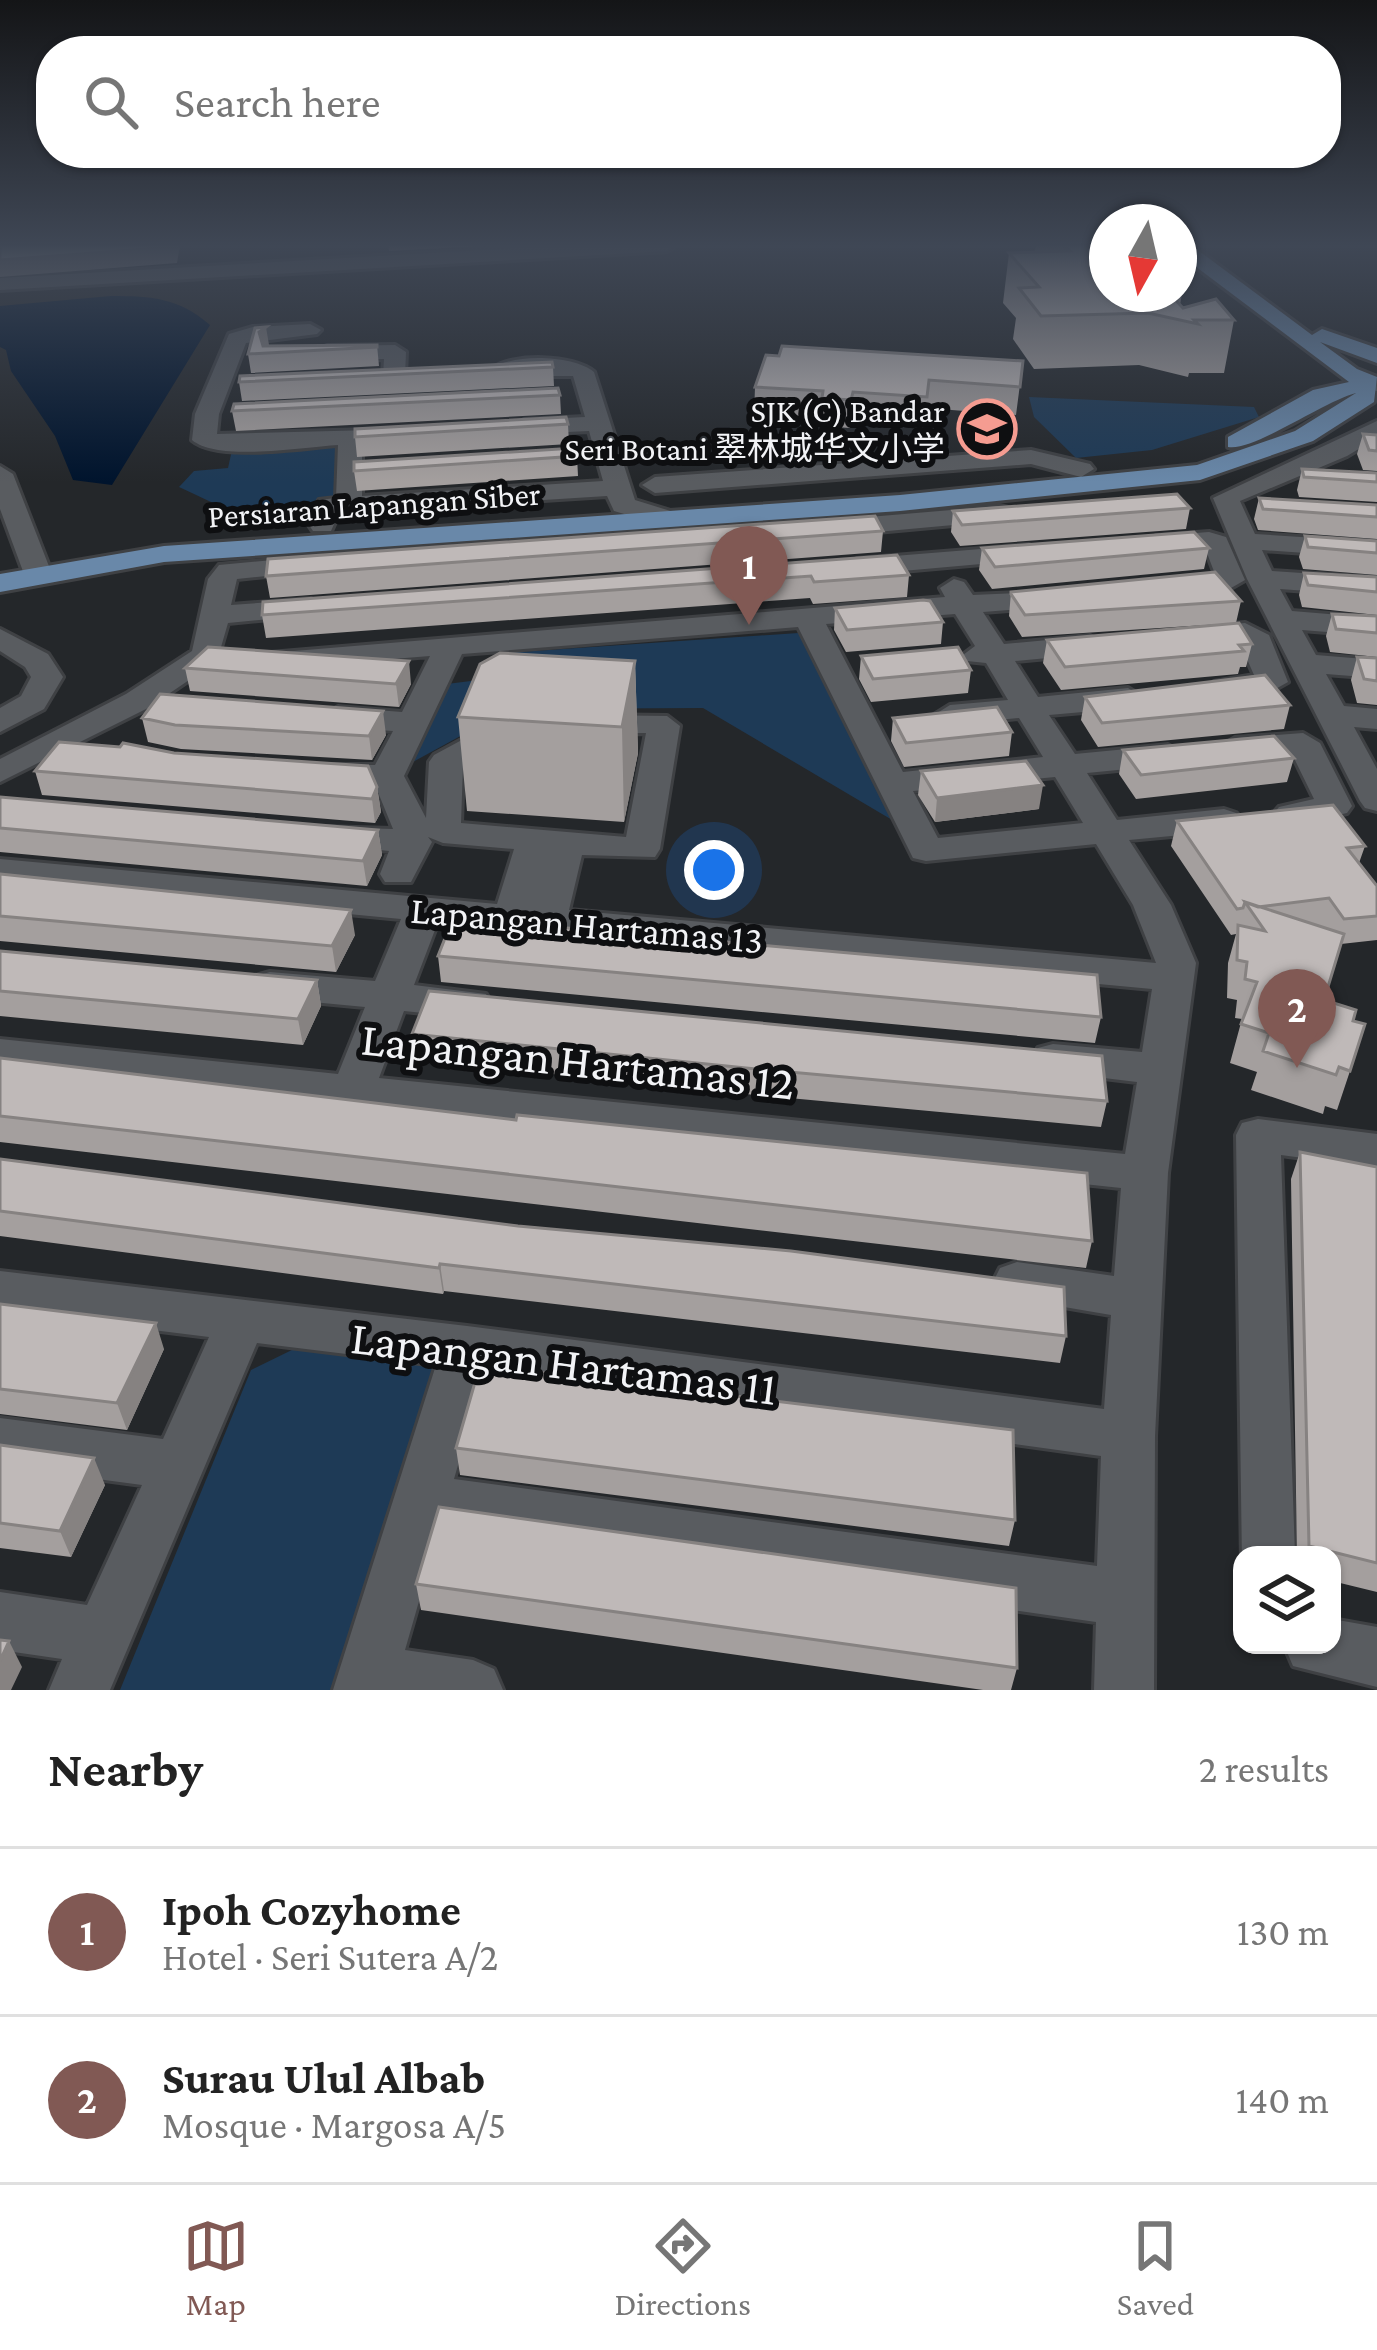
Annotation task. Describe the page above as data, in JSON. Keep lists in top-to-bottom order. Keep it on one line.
{"streets":{"main road":["Persiaran Lapangan Siber"],"street":["Lapangan Hartamas 13","Lapangan Hartamas 12","Lapangan Hartamas 11"]},"places":{"school or university":["SJK (C) Bandar Seri Botani 翠林城华文小学"]},"north":"bottom","page":{"search":"Search here","pins":["1","2"],"heading":["Nearby","2 results"],"list":[{"mark":"1","name":"Ipoh Cozyhome","note":"Hotel · Seri Sutera A/2","value":"130 m"},{"mark":"2","name":"Surau Ulul Albab","note":"Mosque · Margosa A/5","value":"140 m"}],"nav":["Map","Directions","Saved"]}}
